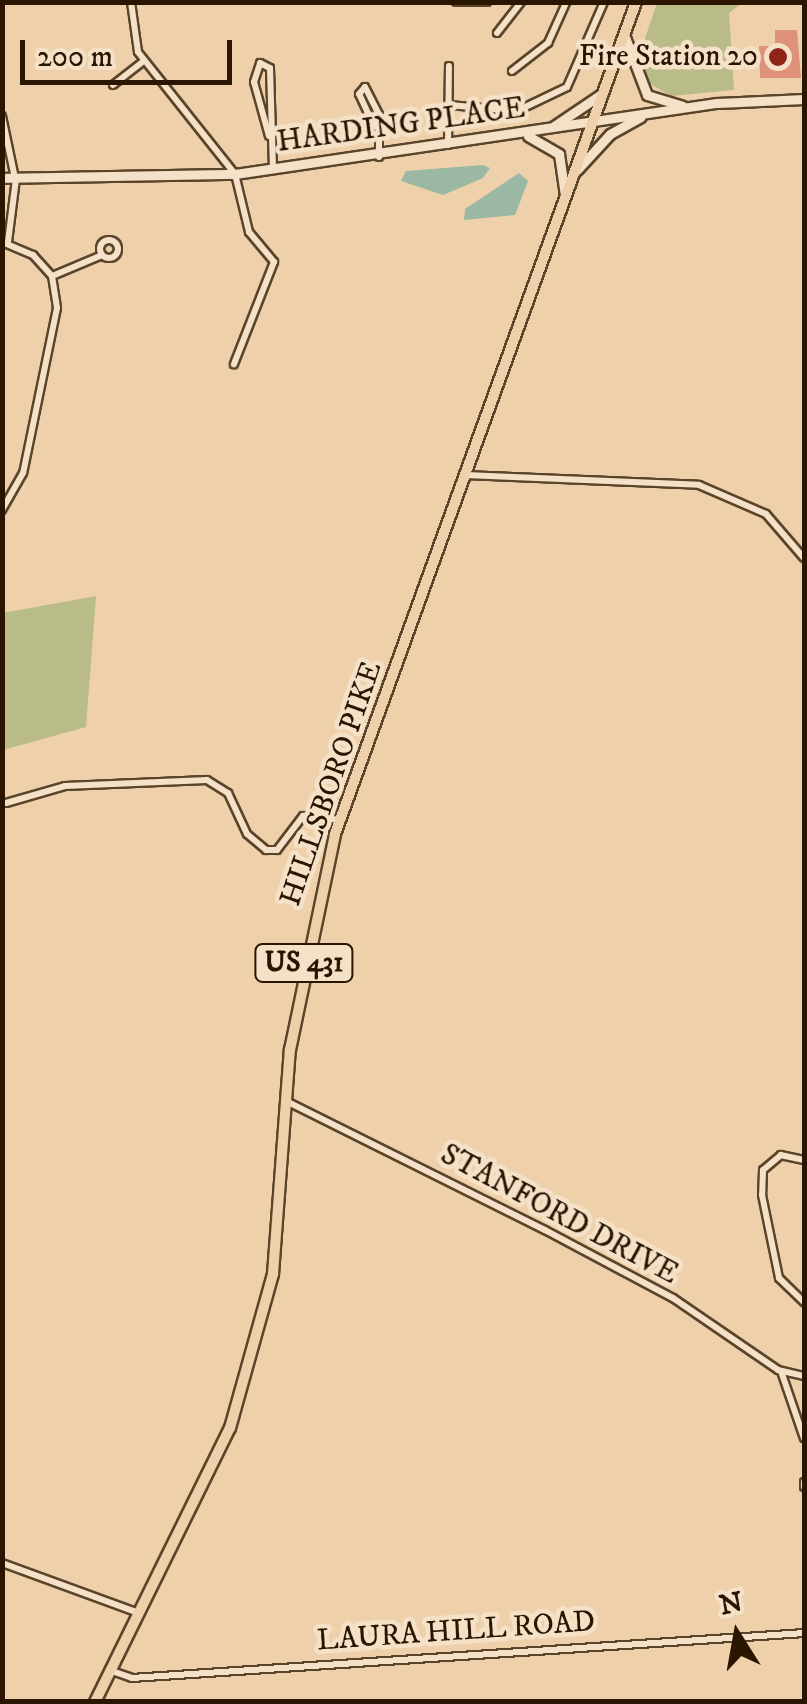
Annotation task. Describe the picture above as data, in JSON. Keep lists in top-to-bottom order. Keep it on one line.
{"streets":{"main road":["HARDING PLACE","HILLSBORO PIKE","US 431"],"street":["STANFORD DRIVE","LAURA HILL ROAD"]},"crossings":[["HARDING PLACE","HILLSBORO PIKE"],["HILLSBORO PIKE","STANFORD DRIVE"],["HILLSBORO PIKE","LAURA HILL ROAD"]],"places":["Fire Station 20"],"scale_bar":"200 m","north":"top"}
